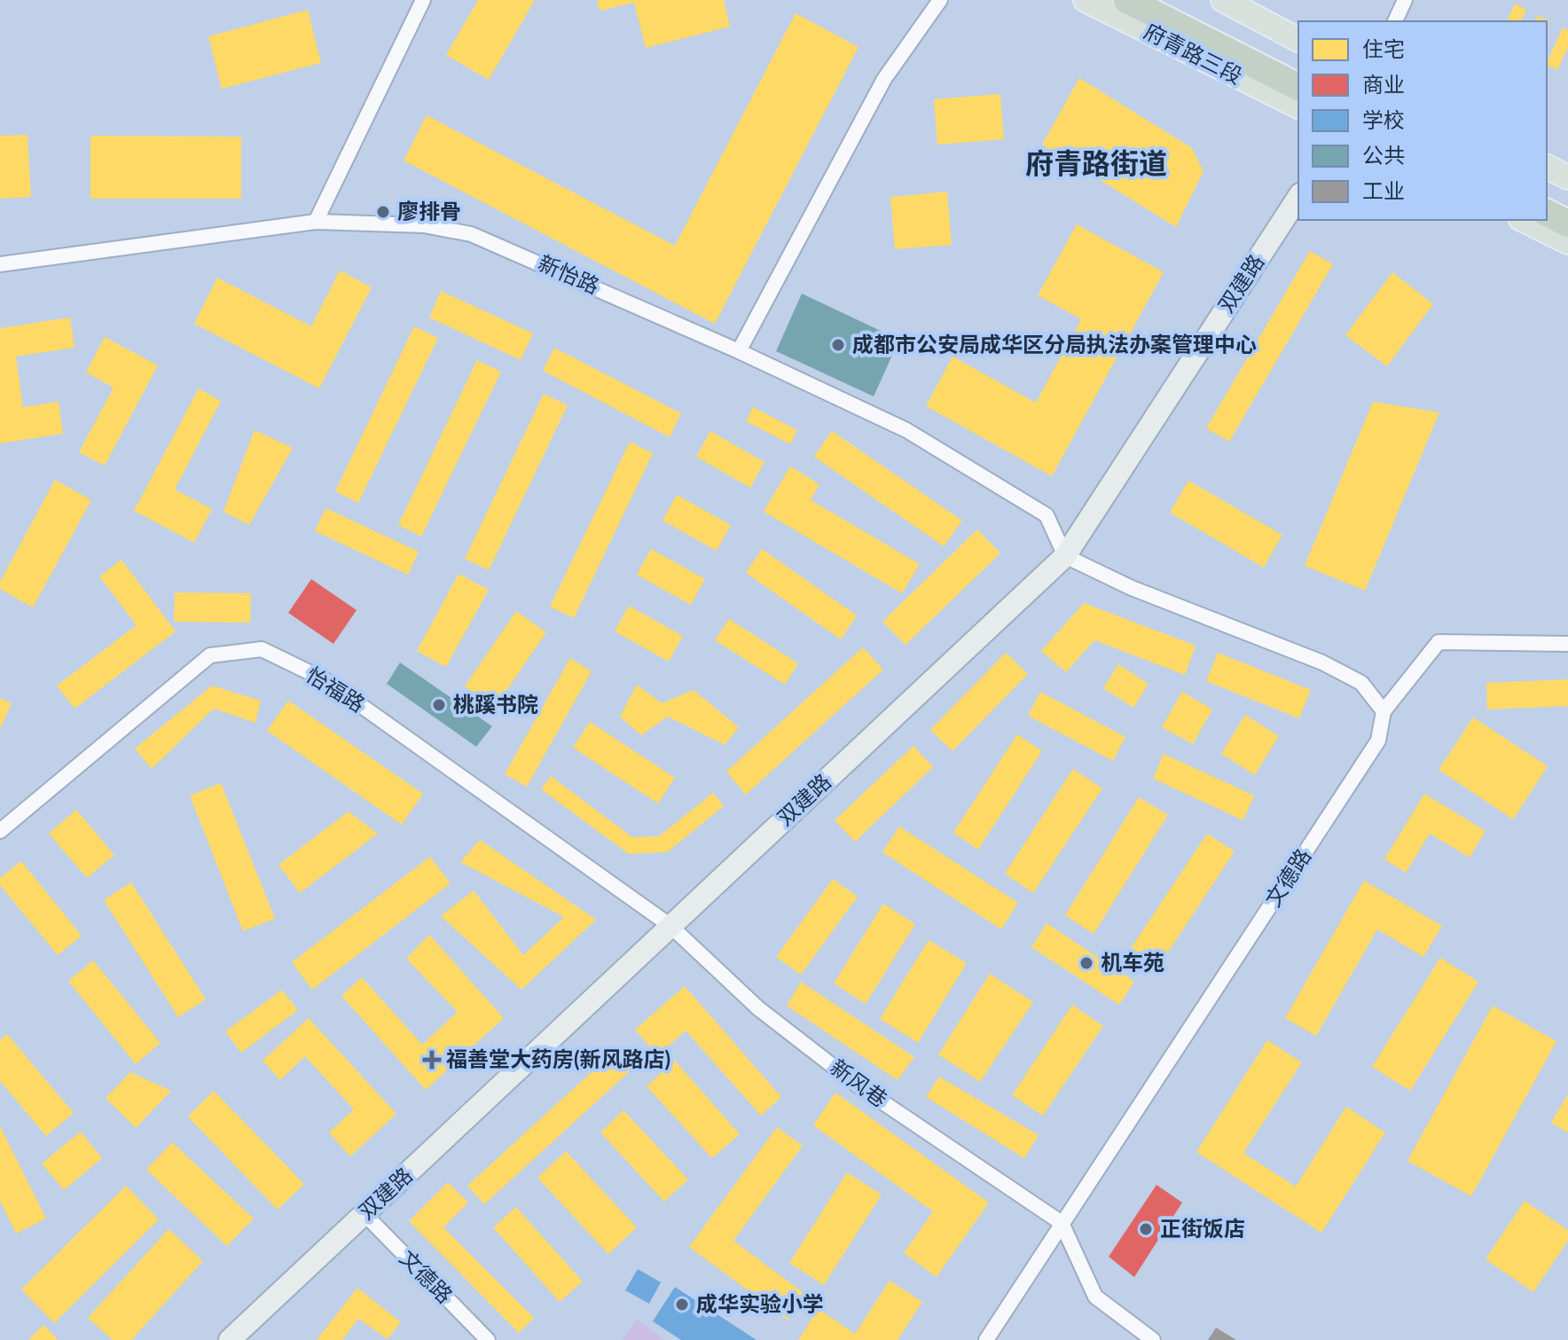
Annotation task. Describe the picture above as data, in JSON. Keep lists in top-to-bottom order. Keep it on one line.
{"streets":{"main road":["府青路三段"],"street":["新怡路","双建路","怡福路","文德路","新风巷"]},"crossings":[["新怡路","双建路"],["双建路","怡福路"],["双建路","文德路"],["双建路","新风巷"],["怡福路","新风巷"],["文德路","新风巷"]],"districts":["府青路街道"],"places":{"other":["廖排骨","成都市公安局成华区分局执法办案管理中心","桃蹊书院","机车苑","正街饭店","成华实验小学"],"health":["福善堂大药房(新风路店)"]},"legend":["住宅","商业","学校","公共","工业"]}
